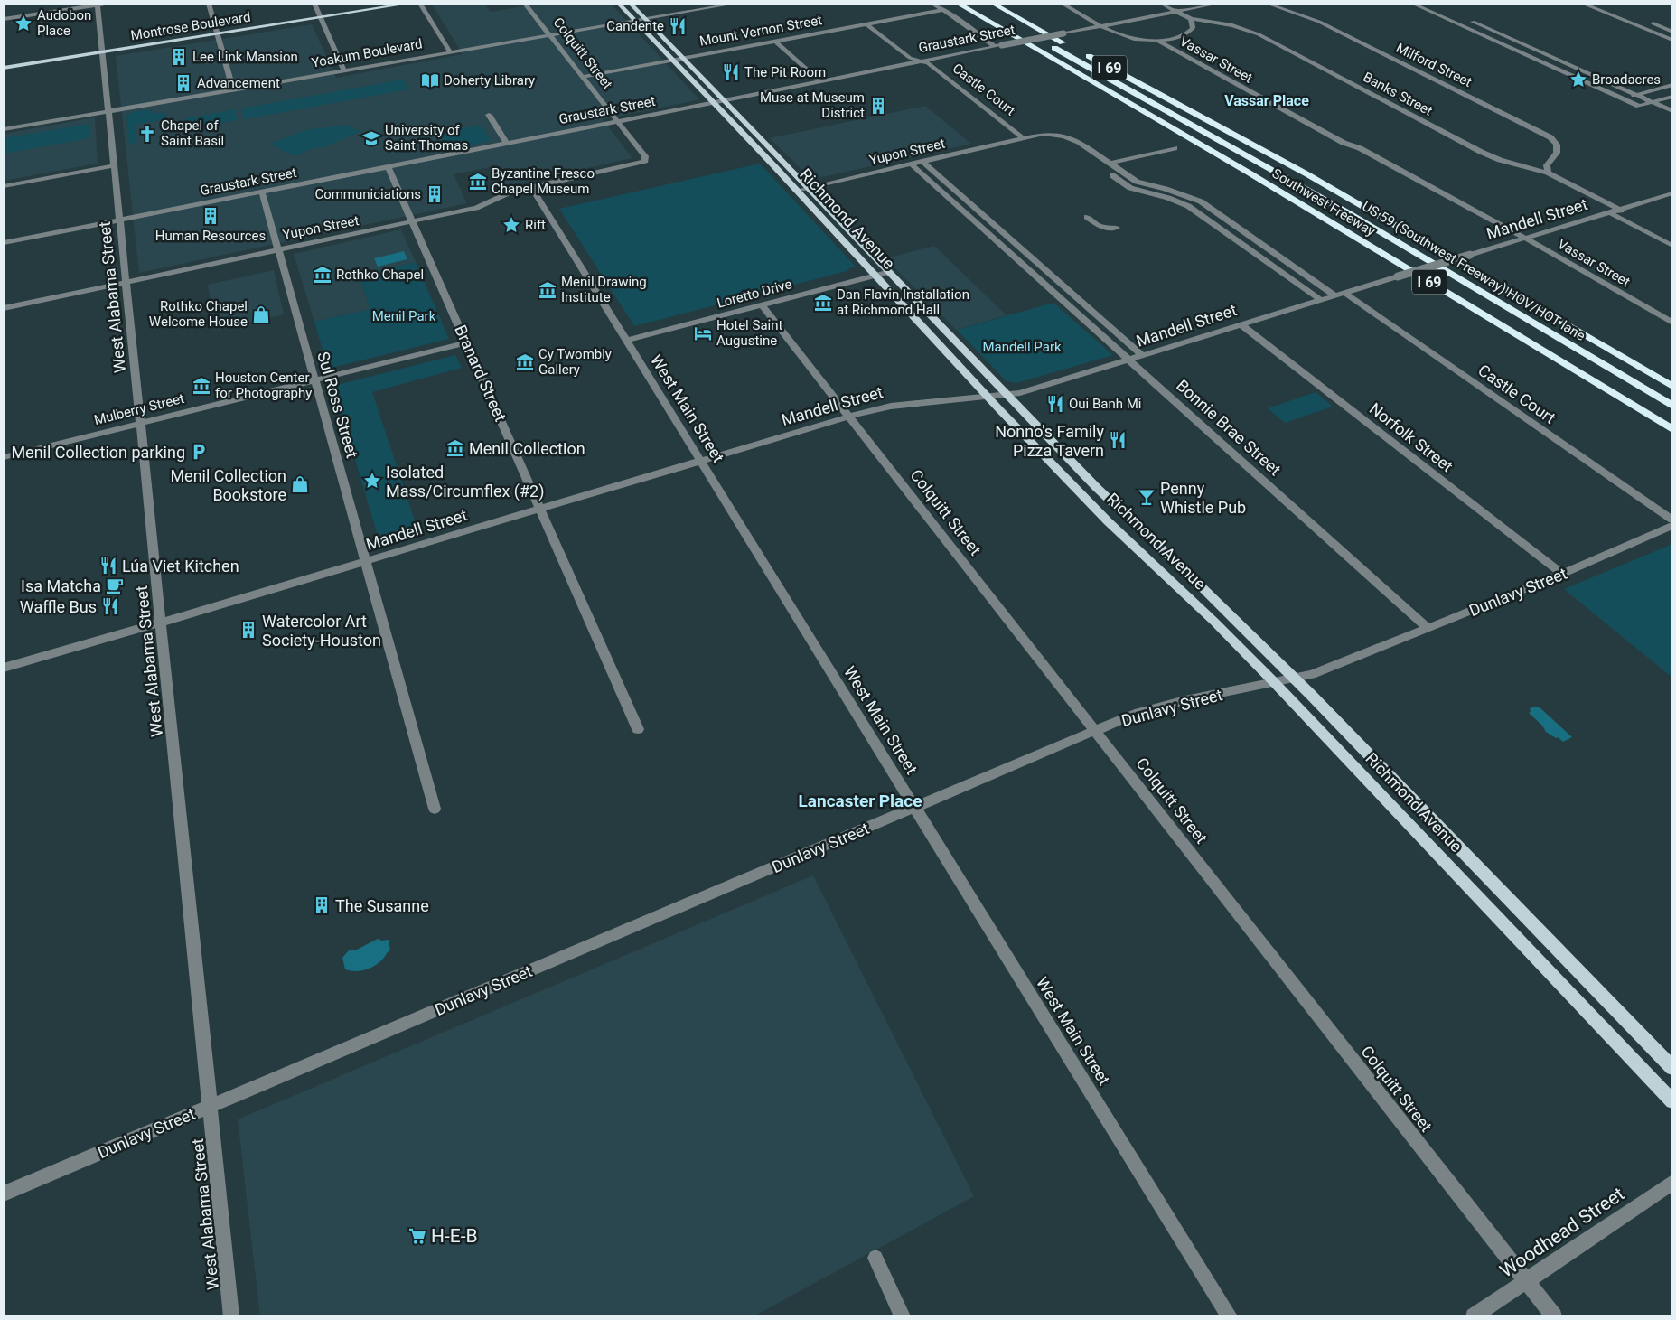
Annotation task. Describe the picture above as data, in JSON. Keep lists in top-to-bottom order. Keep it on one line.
{"streets":{"highway":["I 69","Southwest Freeway","US 59 (Southwest Freeway) HOV/HOT lane"],"main road":["Montrose Boulevard","Richmond Avenue"],"street":["Mount Vernon Street","Graustark Street","Yoakum Boulevard","Colquitt Street","Vassar Street","Milford Street","Castle Court","Banks Street","Yupon Street","Mandell Street","Loretto Drive","West Alabama Street","Branard Street","Sul Ross Street","West Main Street","Mulberry Street","Bonnie Brae Street","Norfolk Street","Dunlavy Street","Woodhead Street"]},"crossings":[["Montrose Boulevard","West Alabama Street"],["Mount Vernon Street","Colquitt Street"],["Mount Vernon Street","Castle Court"],["Mount Vernon Street","Richmond Avenue"],["Graustark Street","Colquitt Street"],["Graustark Street","Vassar Street"],["Graustark Street","Castle Court"],["Graustark Street","Banks Street"],["Graustark Street","Richmond Avenue"],["Graustark Street","West Alabama Street"],["Graustark Street","Branard Street"],["Graustark Street","Sul Ross Street"],["Yoakum Boulevard","Colquitt Street"],["Yoakum Boulevard","Richmond Avenue"],["Yoakum Boulevard","West Alabama Street"],["Colquitt Street","Yupon Street"],["Colquitt Street","Mandell Street"],["Colquitt Street","Loretto Drive"],["Colquitt Street","Dunlavy Street"],["Colquitt Street","Woodhead Street"],["Vassar Street","Banks Street"],["Vassar Street","Mandell Street"],["Milford Street","Banks Street"],["Castle Court","Yupon Street"],["Castle Court","Mandell Street"],["Banks Street","Mandell Street"],["Yupon Street","Richmond Avenue"],["Yupon Street","West Alabama Street"],["Yupon Street","Branard Street"],["Yupon Street","Sul Ross Street"],["Yupon Street","West Main Street"],["Yupon Street","Bonnie Brae Street"],["Richmond Avenue","Mandell Street"],["Richmond Avenue","Loretto Drive"],["Richmond Avenue","Dunlavy Street"],["Mandell Street","West Alabama Street"],["Mandell Street","Branard Street"],["Mandell Street","Sul Ross Street"],["Mandell Street","West Main Street"],["Mandell Street","Bonnie Brae Street"],["Mandell Street","Norfolk Street"],["Loretto Drive","West Main Street"],["West Alabama Street","Mulberry Street"],["West Alabama Street","Dunlavy Street"],["Branard Street","Mulberry Street"],["Sul Ross Street","Mulberry Street"],["West Main Street","Dunlavy Street"],["Bonnie Brae Street","Dunlavy Street"],["Norfolk Street","Dunlavy Street"]],"districts":["Vassar Place","Lancaster Place"],"parks":["Menil Park","Mandell Park"],"places":{"place":["Audobon Place","Broadacres","Rift","Isolated Mass/Circumflex (#2)"],"restaurant":["Candente","The Pit Room","Oui Banh Mi","Nonno's Family Pizza Tavern","Lúa Viet Kitchen","Waffle Bus"],"building":["Lee Link Mansion","Advancement","Muse at Museum District","Communiciations","Human Resources","Watercolor Art Society-Houston","The Susanne"],"library":["Doherty Library"],"church":["Chapel of Saint Basil"],"school or university":["University of Saint Thomas"],"museum":["Byzantine Fresco Chapel Museum","Rothko Chapel","Menil Drawing Institute","Dan Flavin Installation at Richmond Hall","Cy Twombly Gallery","Houston Center for Photography","Menil Collection"],"shop":["Rothko Chapel Welcome House","Menil Collection Bookstore"],"hotel":["Hotel Saint Augustine"],"parking":["Menil Collection parking"],"bar":["Penny Whistle Pub"],"cafe":["Isa Matcha"],"supermarket":["H-E-B"]}}
